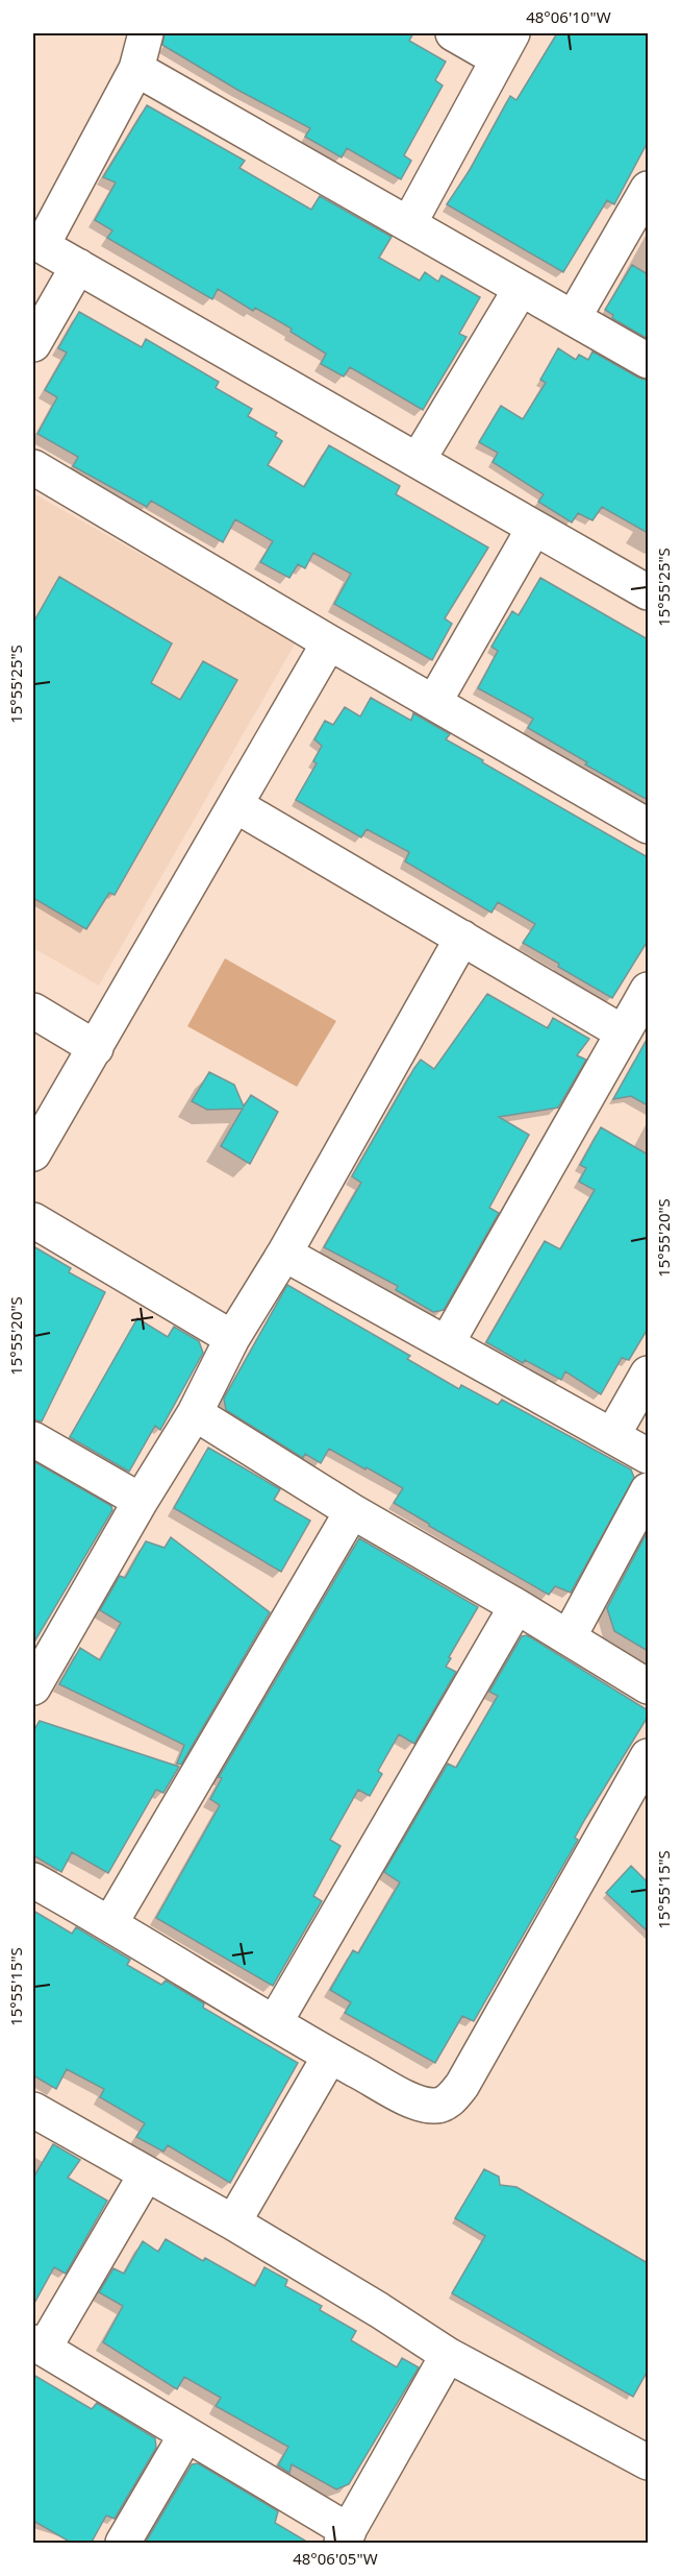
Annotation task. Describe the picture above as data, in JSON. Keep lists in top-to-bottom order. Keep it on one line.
{"coordinates":["48°06'10\"W","15°55'25\"S","15°55'20\"S","15°55'15\"S","48°06'05\"W"]}
